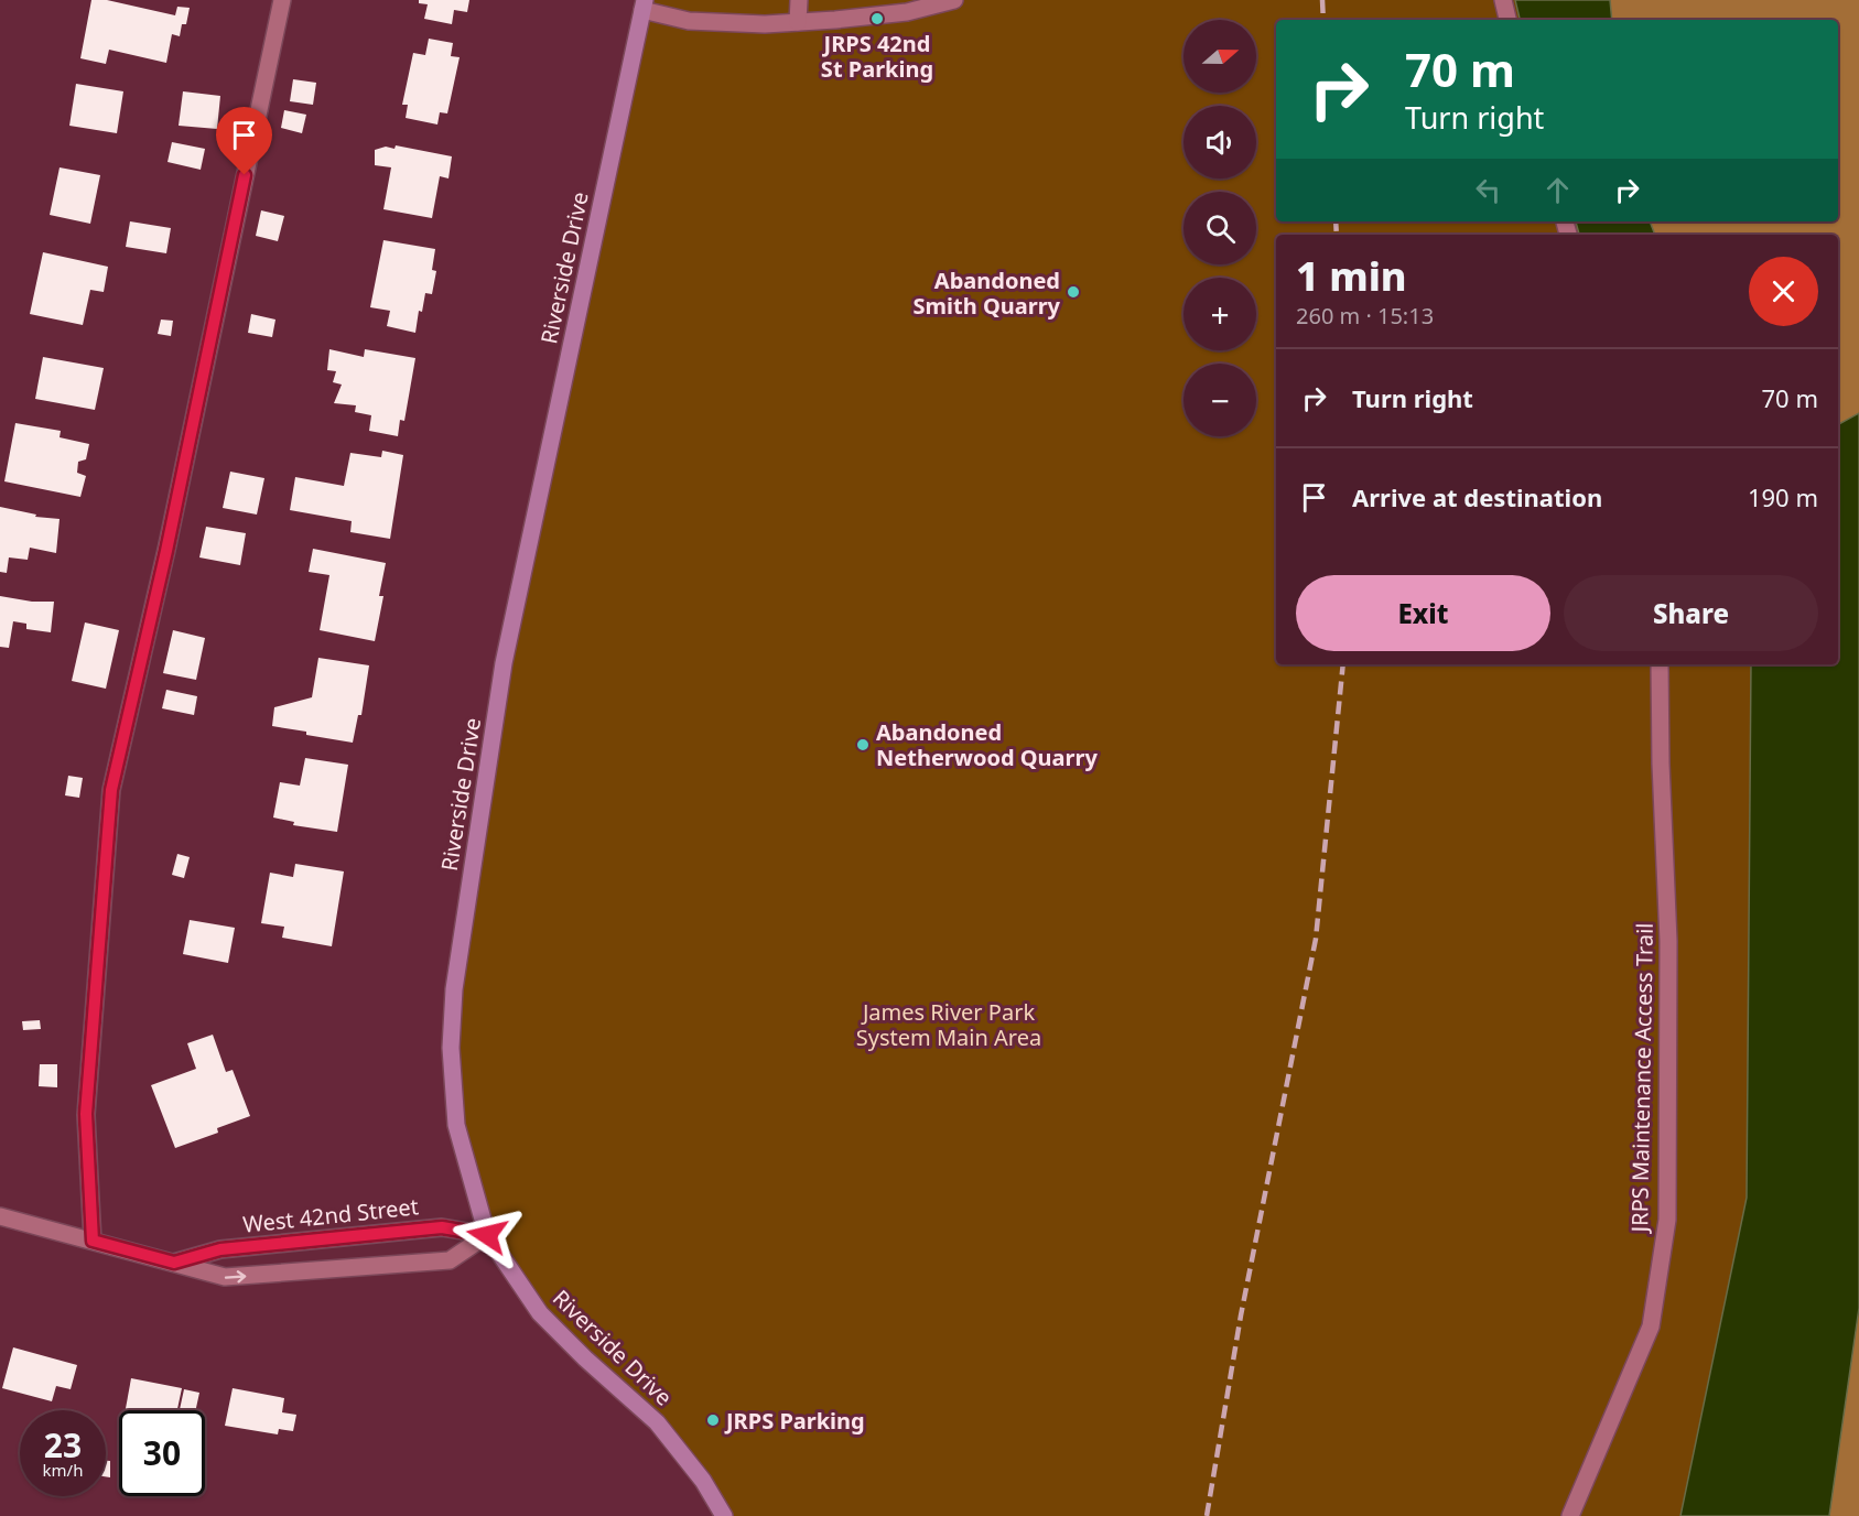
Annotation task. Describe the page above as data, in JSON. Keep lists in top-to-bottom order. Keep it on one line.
{"streets":{"street":["Riverside Drive","JRPS Maintenance Access Trail","West 42nd Street"]},"crossings":[["Riverside Drive","West 42nd Street"]],"parks":["James River Park System Main Area"],"places":["JRPS 42nd St Parking","Abandoned Smith Quarry","Abandoned Netherwood Quarry","JRPS Parking"],"north":"right","page":{"map_buttons":["+","−"],"turn":["70 m","Turn right"],"heading":["1 min","260 m · 15:13"],"list":[{"name":"Turn right","value":"70 m"},{"name":"Arrive at destination","value":"190 m"}],"buttons":["Exit","Share"],"speed":"23 km/h","limit":"30"}}
